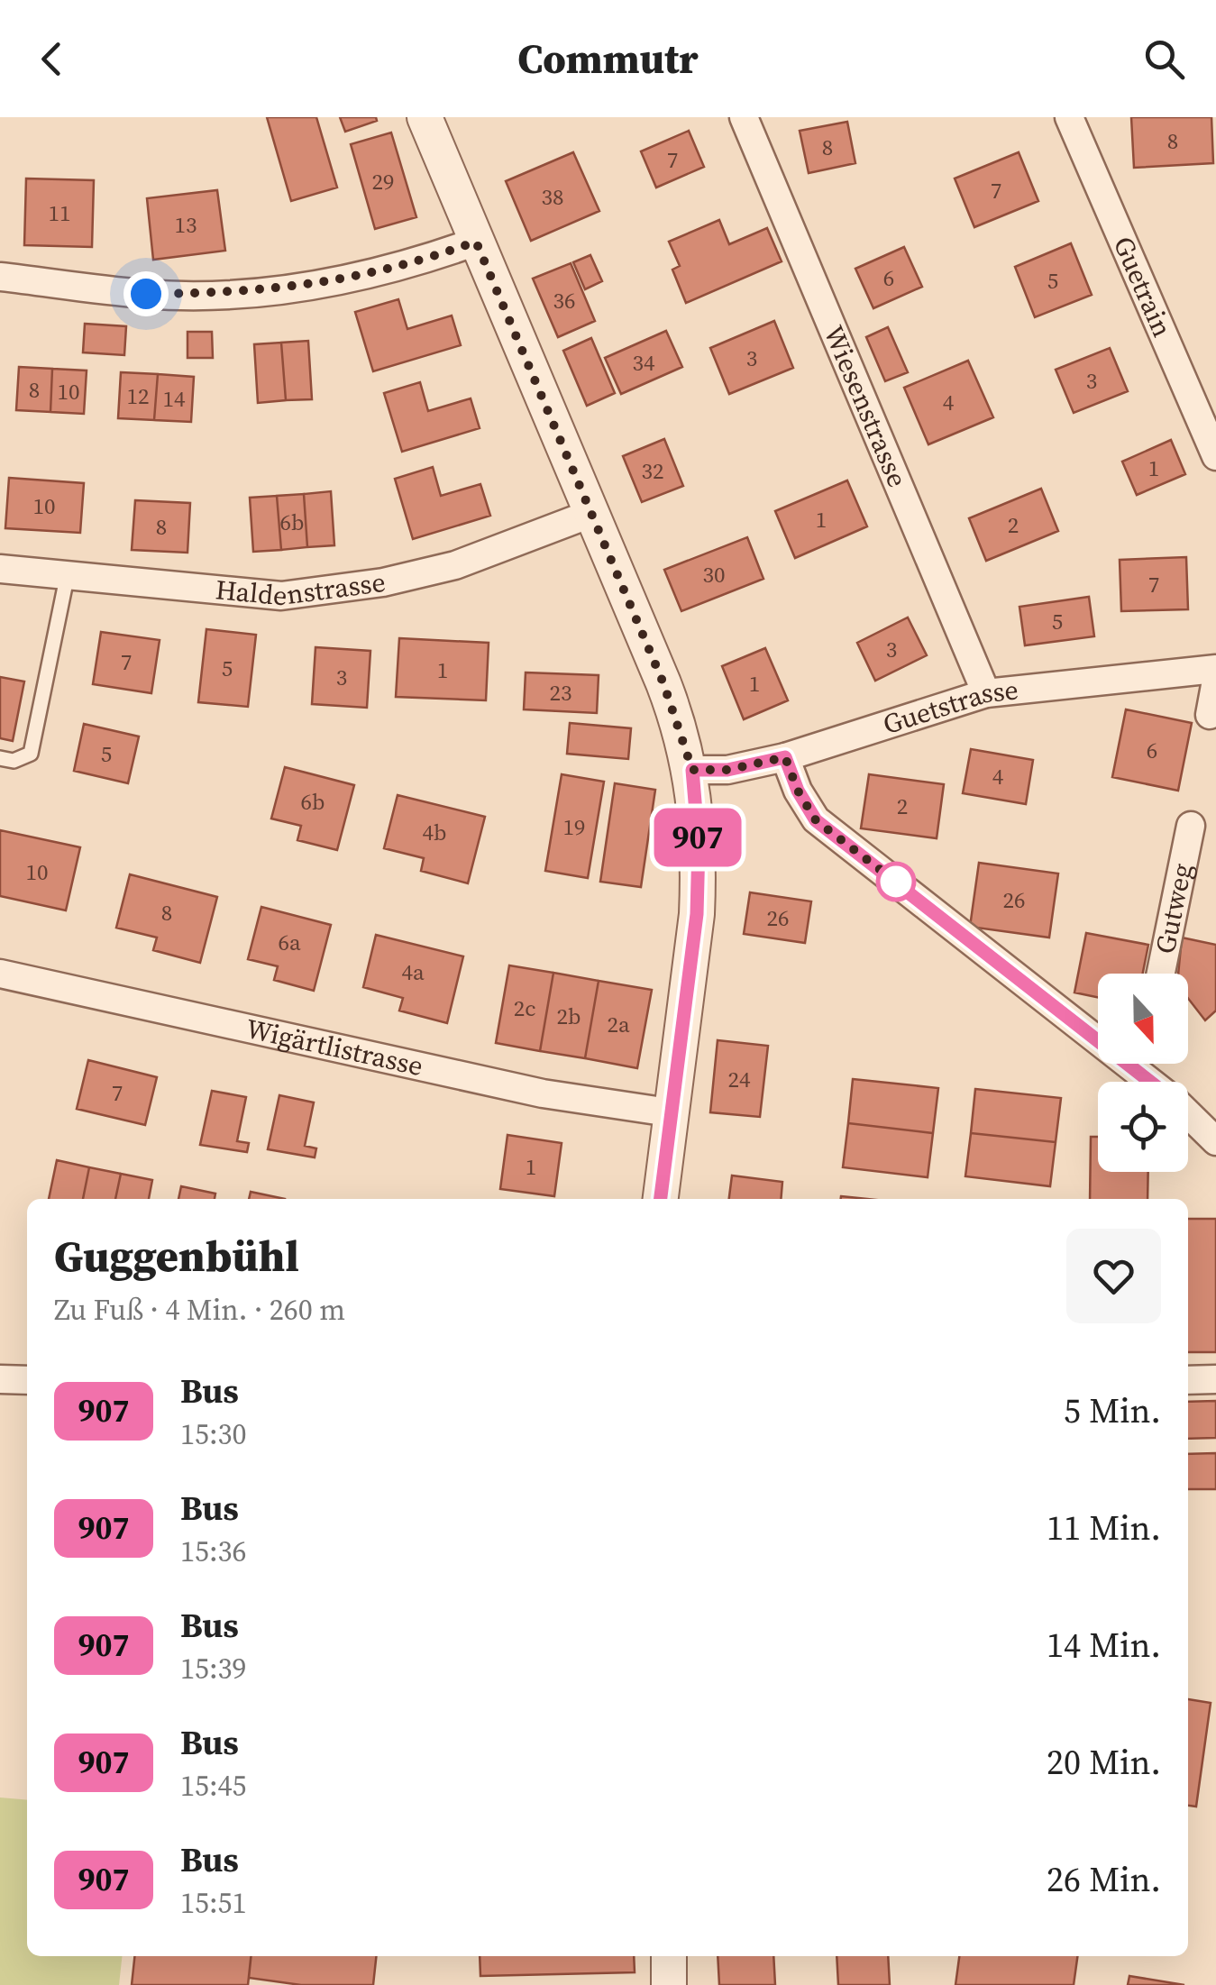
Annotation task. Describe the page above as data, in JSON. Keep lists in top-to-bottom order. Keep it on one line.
{"streets":{"street":["Guetrain","Wiesenstrasse","Haldenstrasse","Guetstrasse","Gutweg","Wigärtlistrasse"]},"crossings":[["Wiesenstrasse","Guetstrasse"]],"lines":["bus line 907"],"house_numbers":["8","8","7","29","7","38","11","13","6","5","36","3","34","3","8","10","12","14","4","1","32","10","1","6b","2","8","30","7","5","3","7","5","1","3","1","23","6","5","4","6b","2","19","4b","10","26","8","26","6a","4a","2c","2b","2a","24","7","1"],"north":"bottom","page":{"header":"Commutr","on_map":"907","heading":["Guggenbühl","Zu Fuß · 4 Min. · 260 m"],"list":[{"mark":"907","name":"Bus","note":"15:30","value":"5 Min."},{"mark":"907","name":"Bus","note":"15:36","value":"11 Min."},{"mark":"907","name":"Bus","note":"15:39","value":"14 Min."},{"mark":"907","name":"Bus","note":"15:45","value":"20 Min."},{"mark":"907","name":"Bus","note":"15:51","value":"26 Min."}]}}
